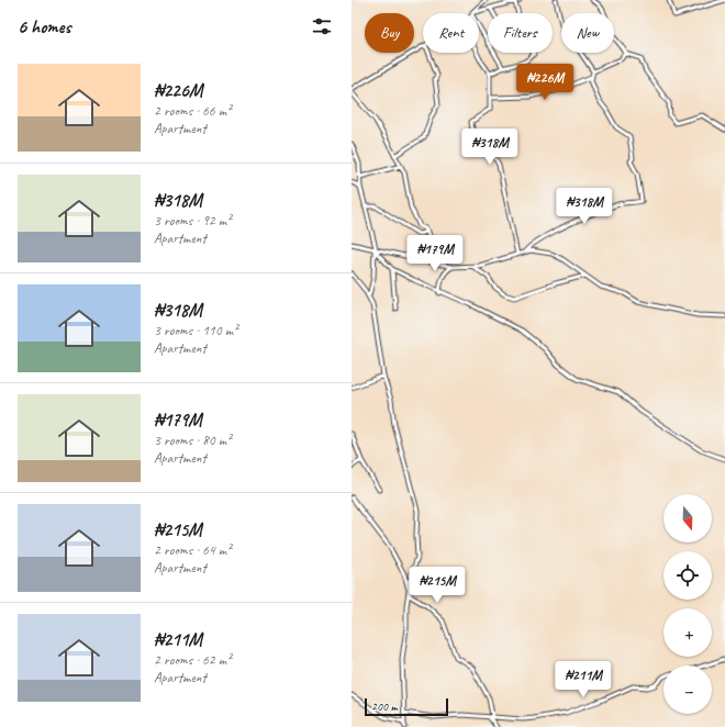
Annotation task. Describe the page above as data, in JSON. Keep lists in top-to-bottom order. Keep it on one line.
{"scale_bar":"200 m","north":"bottom","page":{"heading":"6 homes","chip":["Buy","Rent","Filters","New"],"list":[{"name":"₦226M","note":"2 rooms · 66 m² · Apartment"},{"name":"₦318M","note":"3 rooms · 92 m² · Apartment"},{"name":"₦318M","note":"3 rooms · 110 m² · Apartment"},{"name":"₦179M","note":"3 rooms · 80 m² · Apartment"},{"name":"₦215M","note":"2 rooms · 64 m² · Apartment"},{"name":"₦211M","note":"2 rooms · 62 m² · Apartment"}],"price":["₦226M","₦318M","₦318M","₦179M","₦215M","₦211M"],"map_buttons":["+","−"],"scale":"200 m"}}
